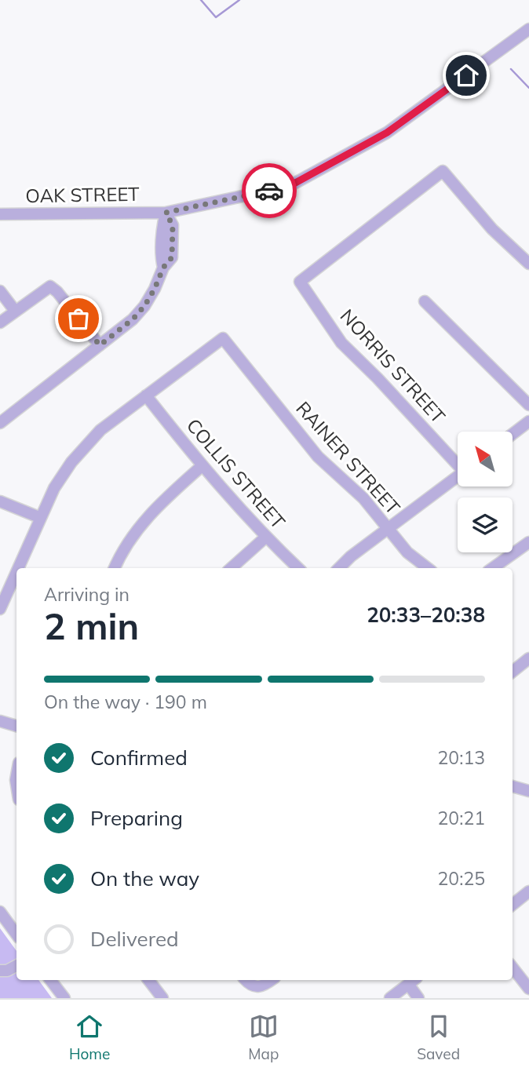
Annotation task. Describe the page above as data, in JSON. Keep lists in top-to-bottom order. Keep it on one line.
{"streets":{"street":["OAK STREET","NORRIS STREET","RAINER STREET","COLLIS STREET"]},"crossings":[["RAINER STREET","COLLIS STREET"]],"north":"top left","page":{"heading":["2 min","Arriving in","20:33–20:38"],"bar":"On the way · 190 m","list":[["Confirmed","20:13"],["Preparing","20:21"],["On the way","20:25"],"Delivered"],"tabs":["Home","Map","Saved"]}}
